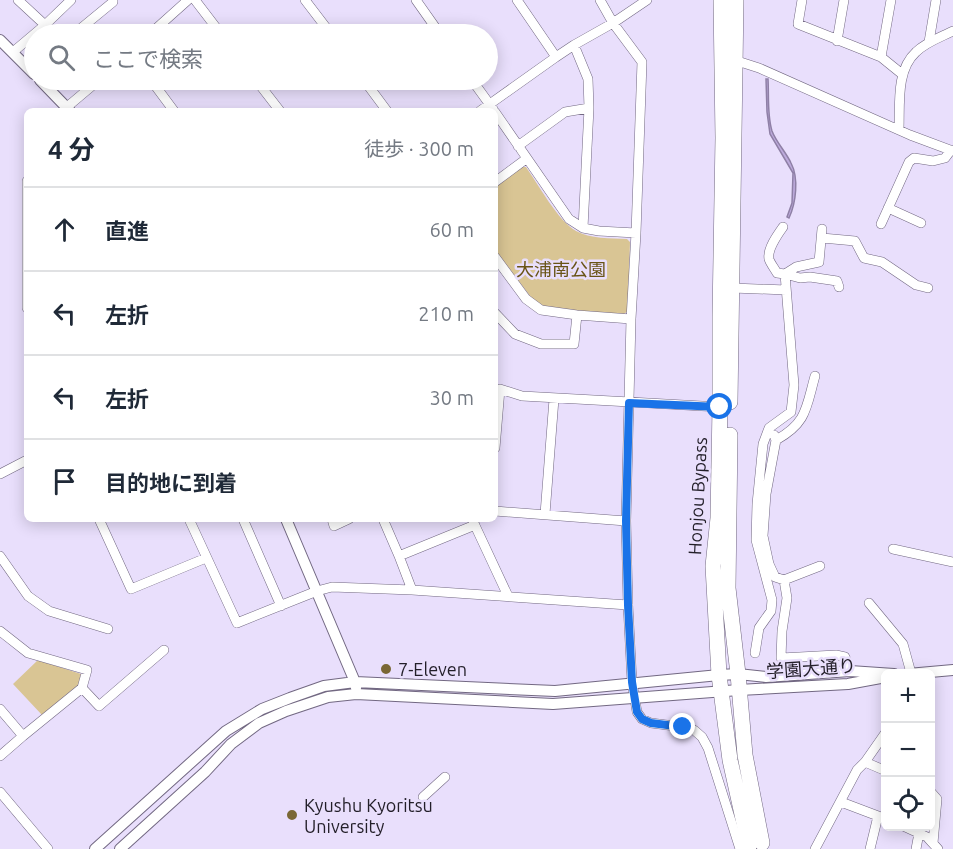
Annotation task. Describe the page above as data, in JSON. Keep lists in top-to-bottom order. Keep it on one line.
{"streets":{"highway":["Honjou Bypass"],"street":["学園大通り"]},"crossings":[["Honjou Bypass","学園大通り"]],"parks":["大浦南公園"],"places":["7-Eleven","Kyushu Kyoritsu University"],"page":{"search":"ここで検索","heading":["4 分","徒歩 · 300 m"],"list":[["直進","60 m"],["左折","210 m"],["左折","30 m"],"目的地に到着"],"map_buttons":["+","−"]}}
